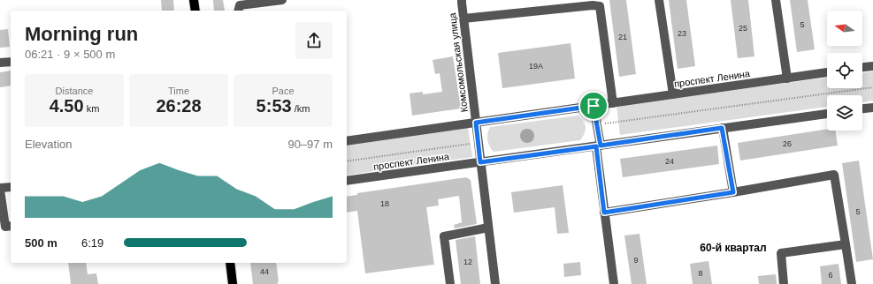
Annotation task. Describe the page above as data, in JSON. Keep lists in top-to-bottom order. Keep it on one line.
{"streets":{"street":["Комсомольская улица","проспект Ленина"]},"crossings":[["Комсомольская улица","проспект Ленина"]],"districts":["60-й квартал"],"house_numbers":["5","25","23","21","19А","26","24","18","5","9","12","44","8","6"],"north":"left","page":{"heading":["Morning run","06:21 · 9 × 500 m"],"stats":[["Distance","4.50 km"],["Time","26:28"],["Pace","5:53 /km"]],"chart":["Elevation","90–97 m"],"list":[{"name":"500 m","note":"6:19"}]}}
